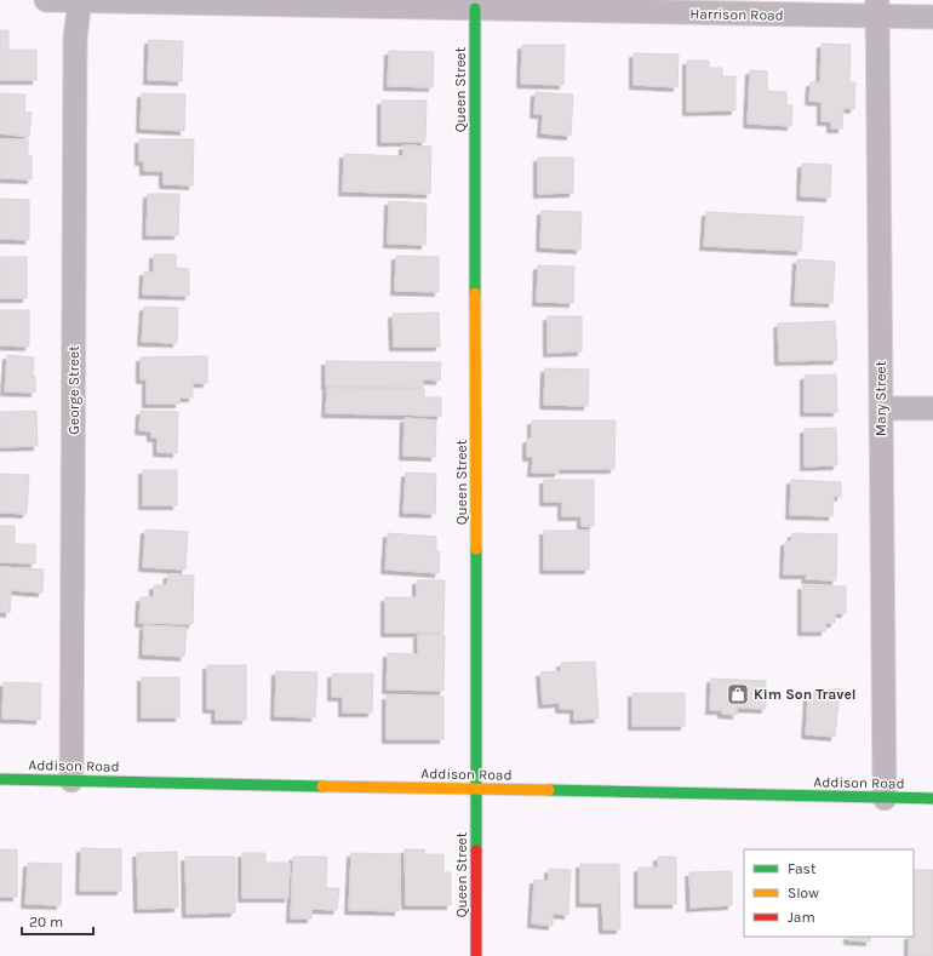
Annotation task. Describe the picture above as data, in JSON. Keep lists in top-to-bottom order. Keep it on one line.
{"streets":{"street":["Harrison Road","Queen Street","George Street","Mary Street","Addison Road"]},"crossings":[["Harrison Road","Queen Street"],["Harrison Road","George Street"],["Harrison Road","Mary Street"],["Queen Street","Addison Road"],["George Street","Addison Road"],["Mary Street","Addison Road"]],"places":{"shop":["Kim Son Travel"]},"legend":["Fast","Slow","Jam"],"scale_bar":"20 m"}
